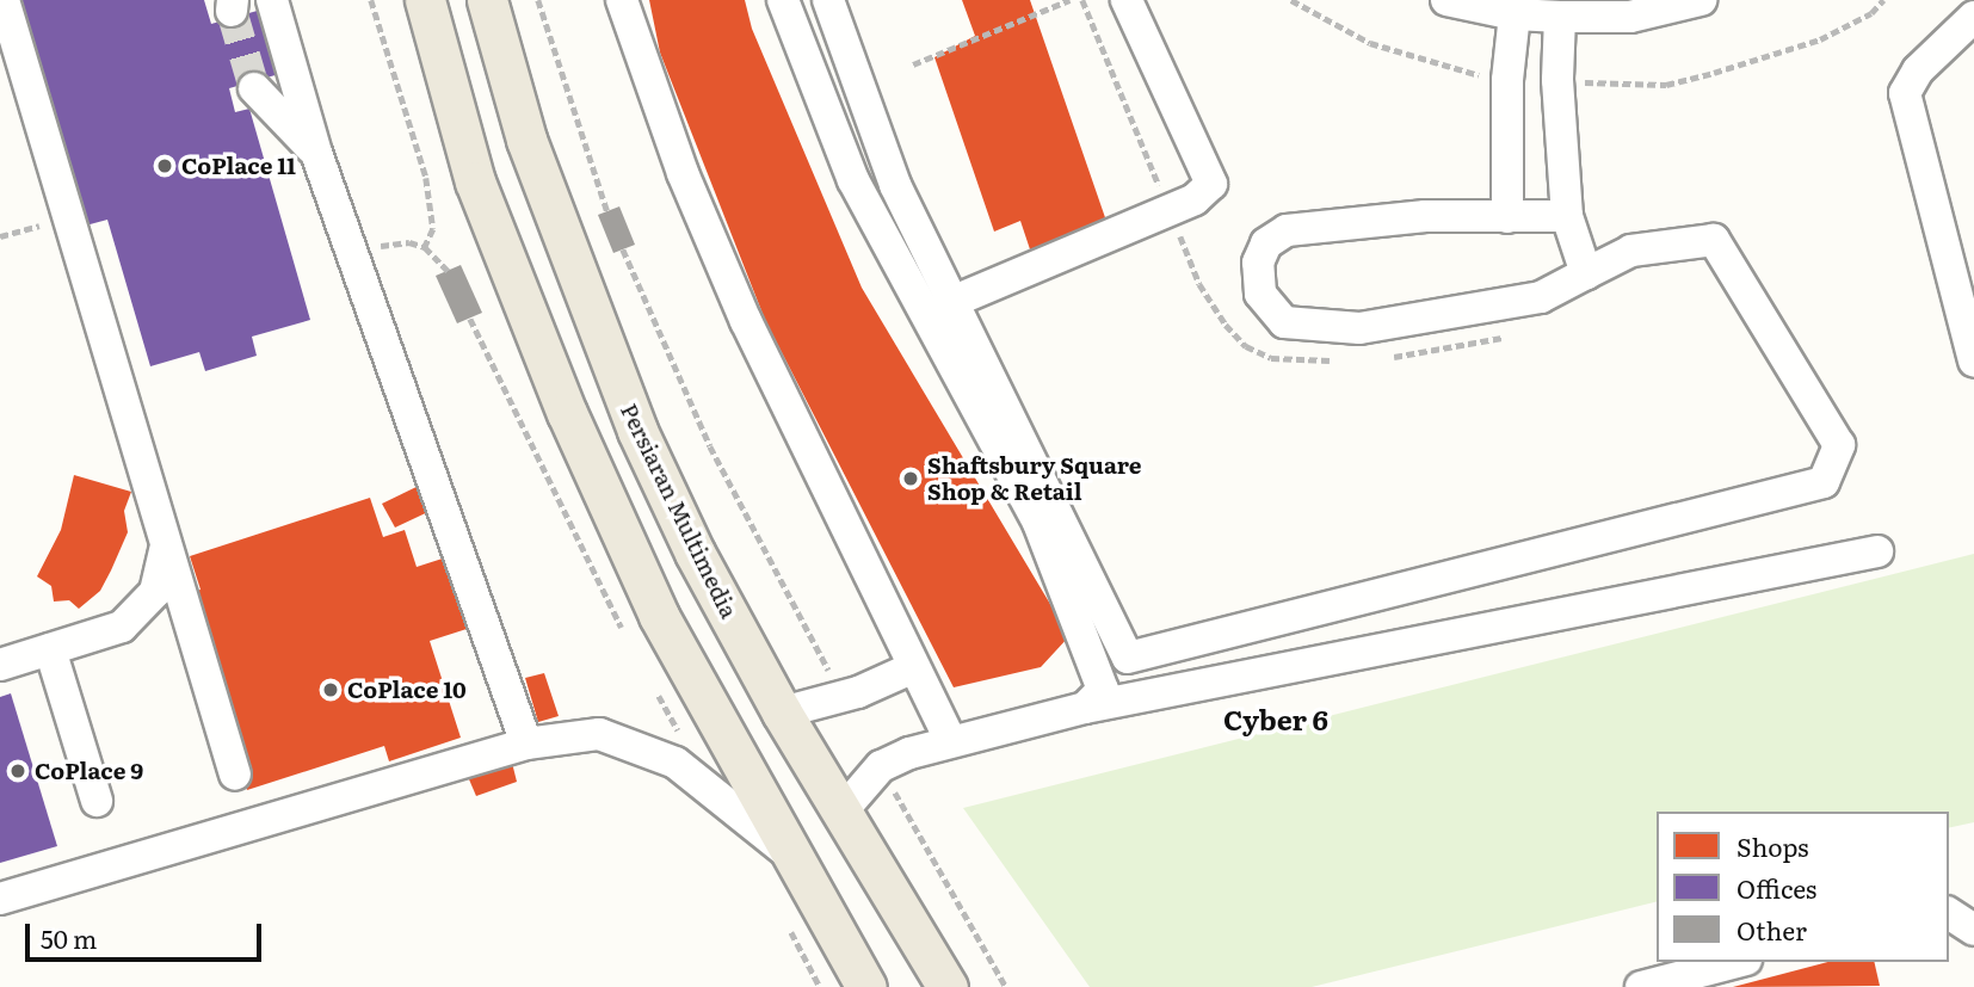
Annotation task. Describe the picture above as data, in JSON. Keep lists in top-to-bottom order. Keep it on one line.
{"streets":{"main road":["Persiaran Multimedia"]},"districts":["Cyber 6"],"places":["CoPlace 11","Shaftsbury Square Shop & Retail","CoPlace 10","CoPlace 9"],"legend":["Shops","Offices","Other"],"scale_bar":"50 m"}
